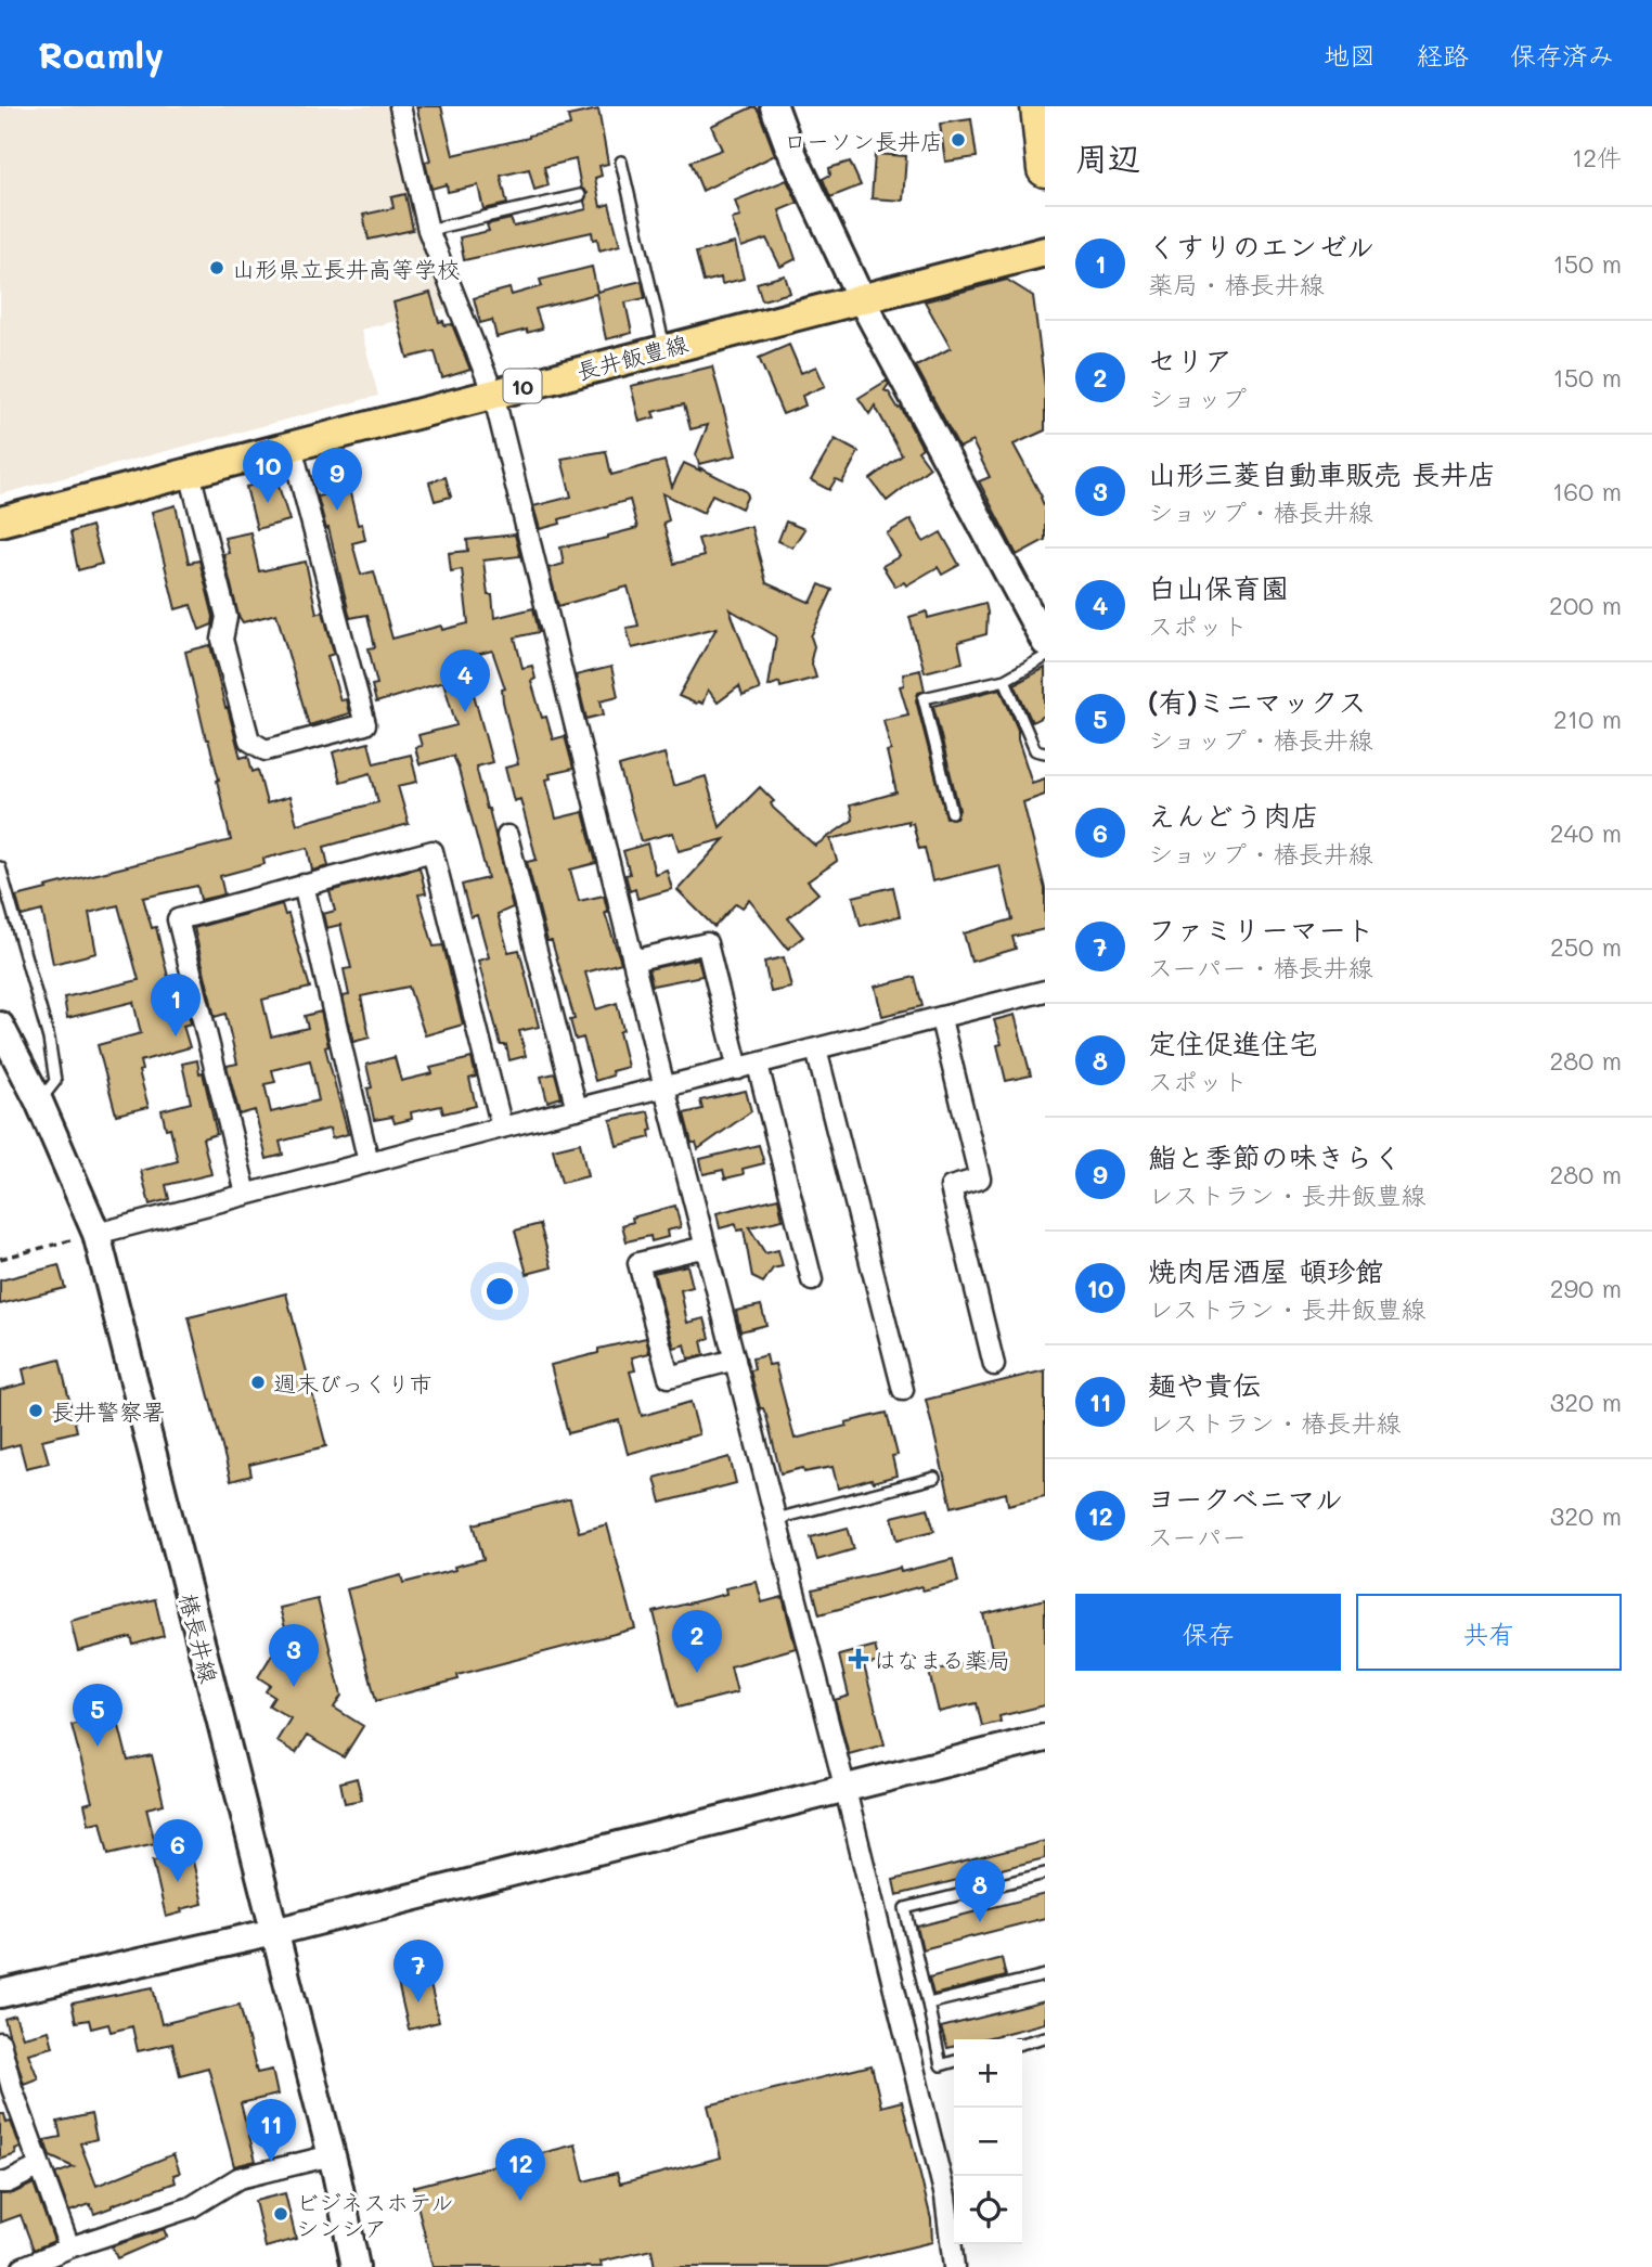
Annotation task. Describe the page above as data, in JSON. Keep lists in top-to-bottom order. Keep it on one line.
{"streets":{"main road":["長井飯豊線","10"],"street":["椿長井線"]},"places":{"other":["ローソン長井店","山形県立長井高等学校","週末びっくり市","長井警察署","ビジネスホテル シンシア"],"health":["はなまる薬局"]},"page":{"header":"Roamly","nav":["地図","経路","保存済み"],"heading":["周辺","12件"],"list":[{"mark":"1","name":"くすりのエンゼル","note":"薬局 · 椿長井線","value":"150 m"},{"mark":"2","name":"セリア","note":"ショップ","value":"150 m"},{"mark":"3","name":"山形三菱自動車販売 長井店","note":"ショップ · 椿長井線","value":"160 m"},{"mark":"4","name":"白山保育園","note":"スポット","value":"200 m"},{"mark":"5","name":"(有)ミニマックス","note":"ショップ · 椿長井線","value":"210 m"},{"mark":"6","name":"えんどう肉店","note":"ショップ · 椿長井線","value":"240 m"},{"mark":"7","name":"ファミリーマート","note":"スーパー · 椿長井線","value":"250 m"},{"mark":"8","name":"定住促進住宅","note":"スポット","value":"280 m"},{"mark":"9","name":"鮨と季節の味きらく","note":"レストラン · 長井飯豊線","value":"280 m"},{"mark":"10","name":"焼肉居酒屋 頓珍館","note":"レストラン · 長井飯豊線","value":"290 m"},{"mark":"11","name":"麺や貴伝","note":"レストラン · 椿長井線","value":"320 m"},{"mark":"12","name":"ヨークベニマル","note":"スーパー","value":"320 m"}],"pins":["10","9","4","1","2","3","5","6","8","7","11","12"],"buttons":["保存","共有"],"map_buttons":["+","−"]}}
